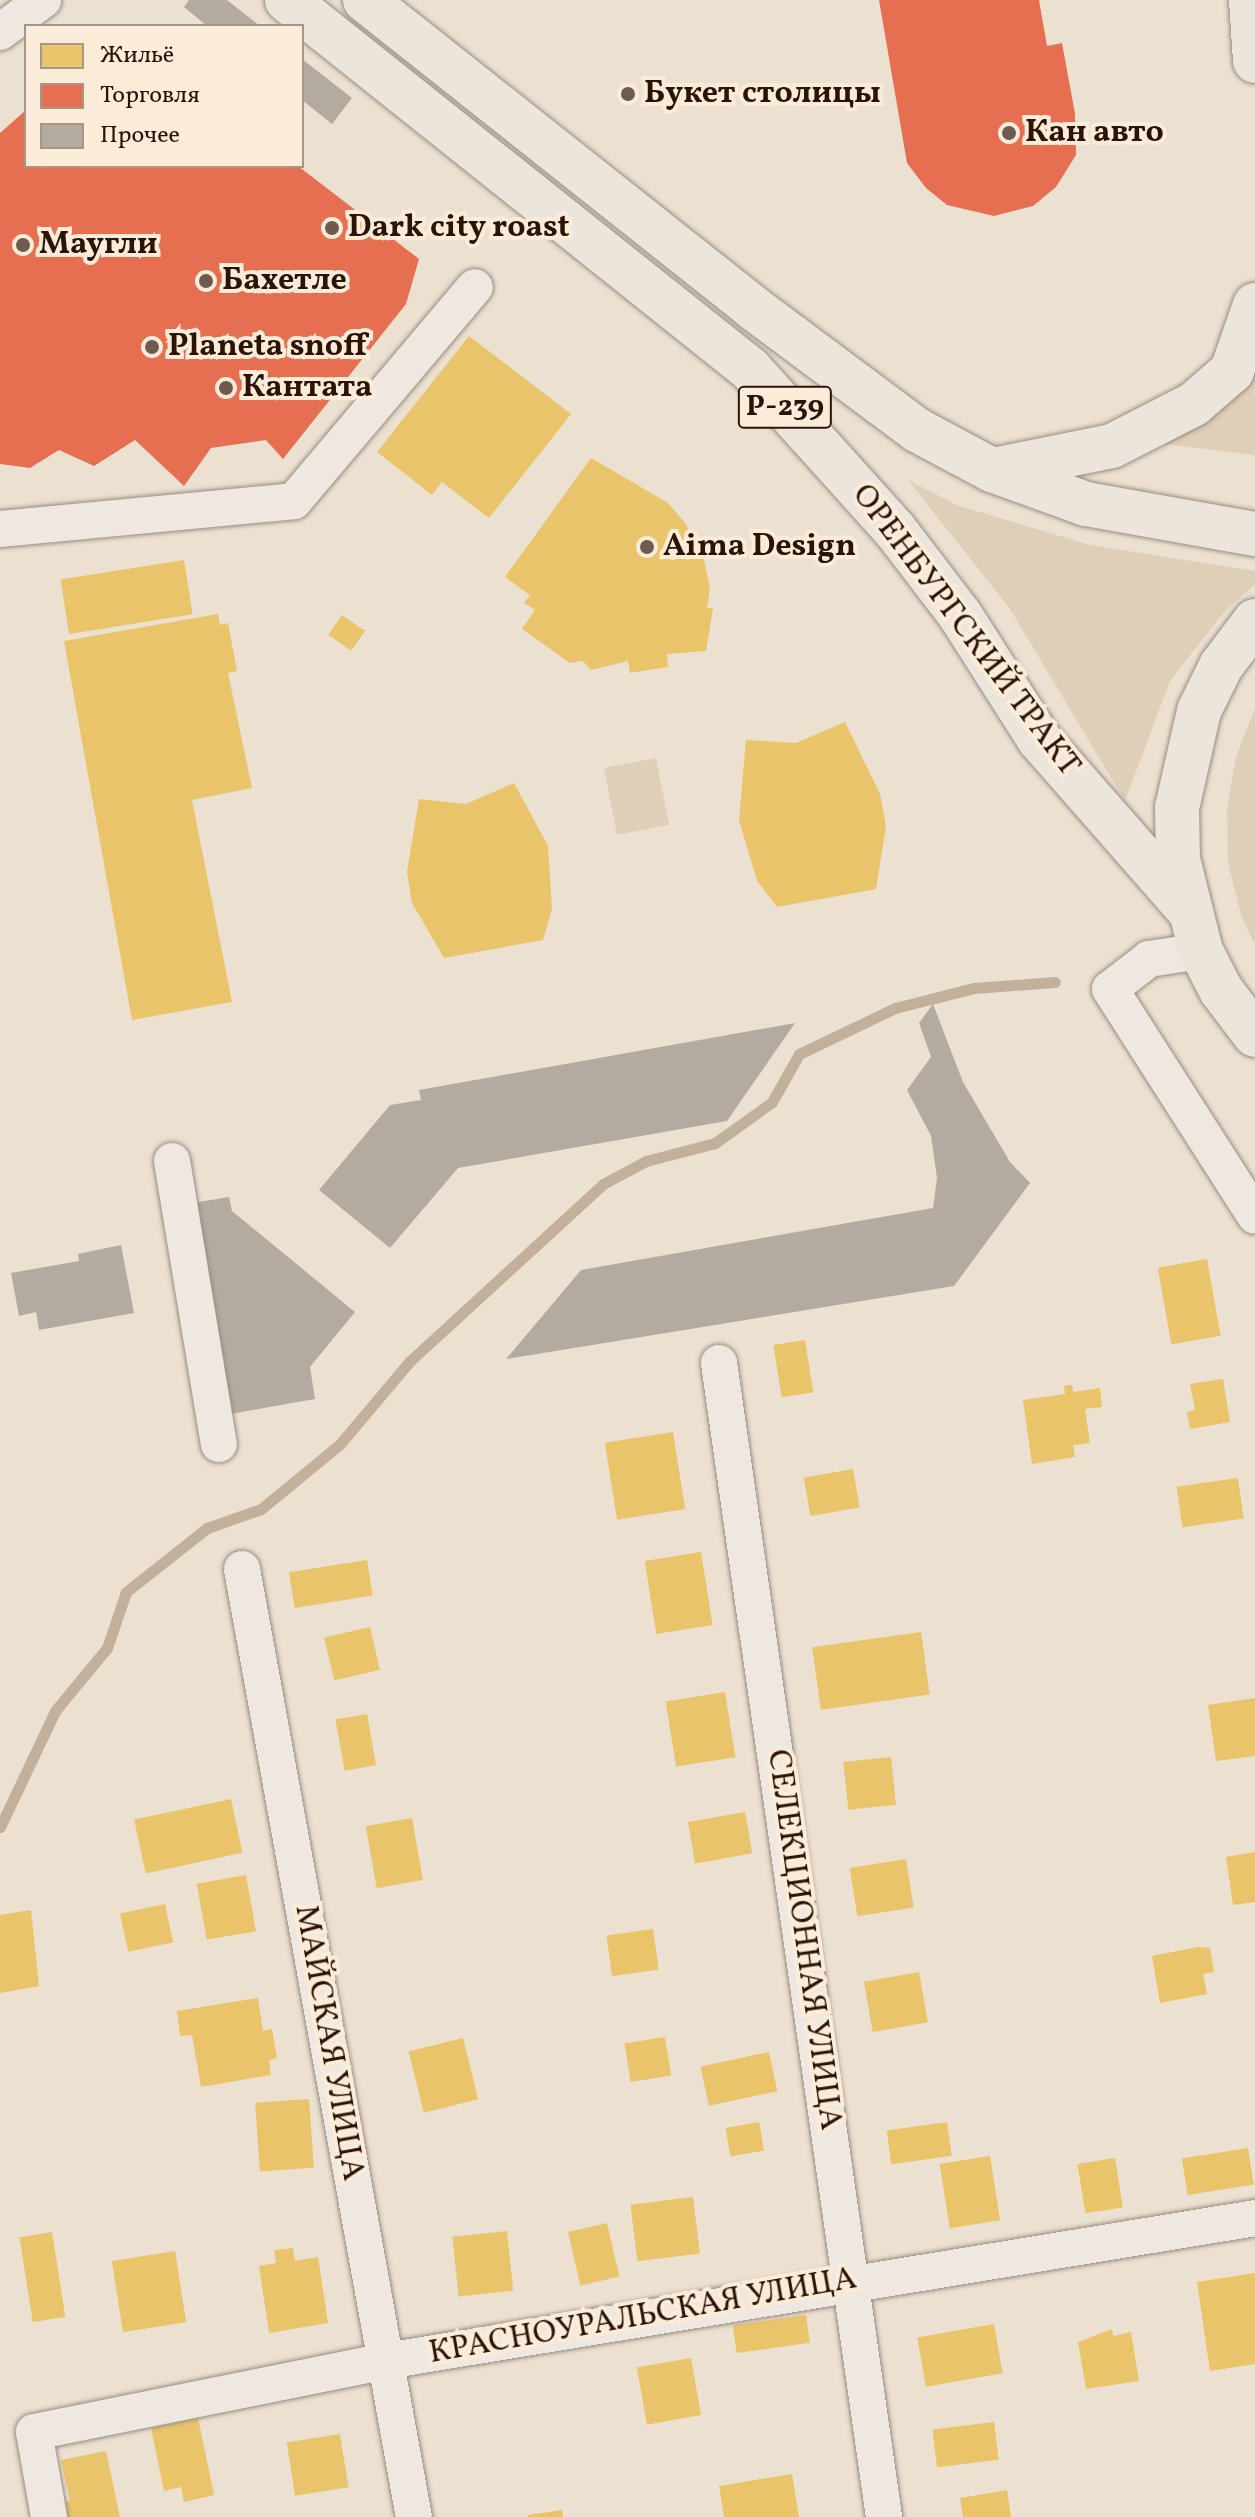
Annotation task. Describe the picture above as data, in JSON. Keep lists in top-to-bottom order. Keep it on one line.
{"streets":{"main road":["Р-239","ОРЕНБУРГСКИЙ ТРАКТ"],"street":["СЕЛЕКЦИОННАЯ УЛИЦА","МАЙСКАЯ УЛИЦА","КРАСНОУРАЛЬСКАЯ УЛИЦА"]},"crossings":[["Р-239","ОРЕНБУРГСКИЙ ТРАКТ"],["СЕЛЕКЦИОННАЯ УЛИЦА","КРАСНОУРАЛЬСКАЯ УЛИЦА"],["МАЙСКАЯ УЛИЦА","КРАСНОУРАЛЬСКАЯ УЛИЦА"]],"places":["Букет столицы","Кан авто","Dark city roast","Маугли","Бахетле","Planeta snoff","Кантата","Aima Design"],"legend":["Жильё","Торговля","Прочее"]}
